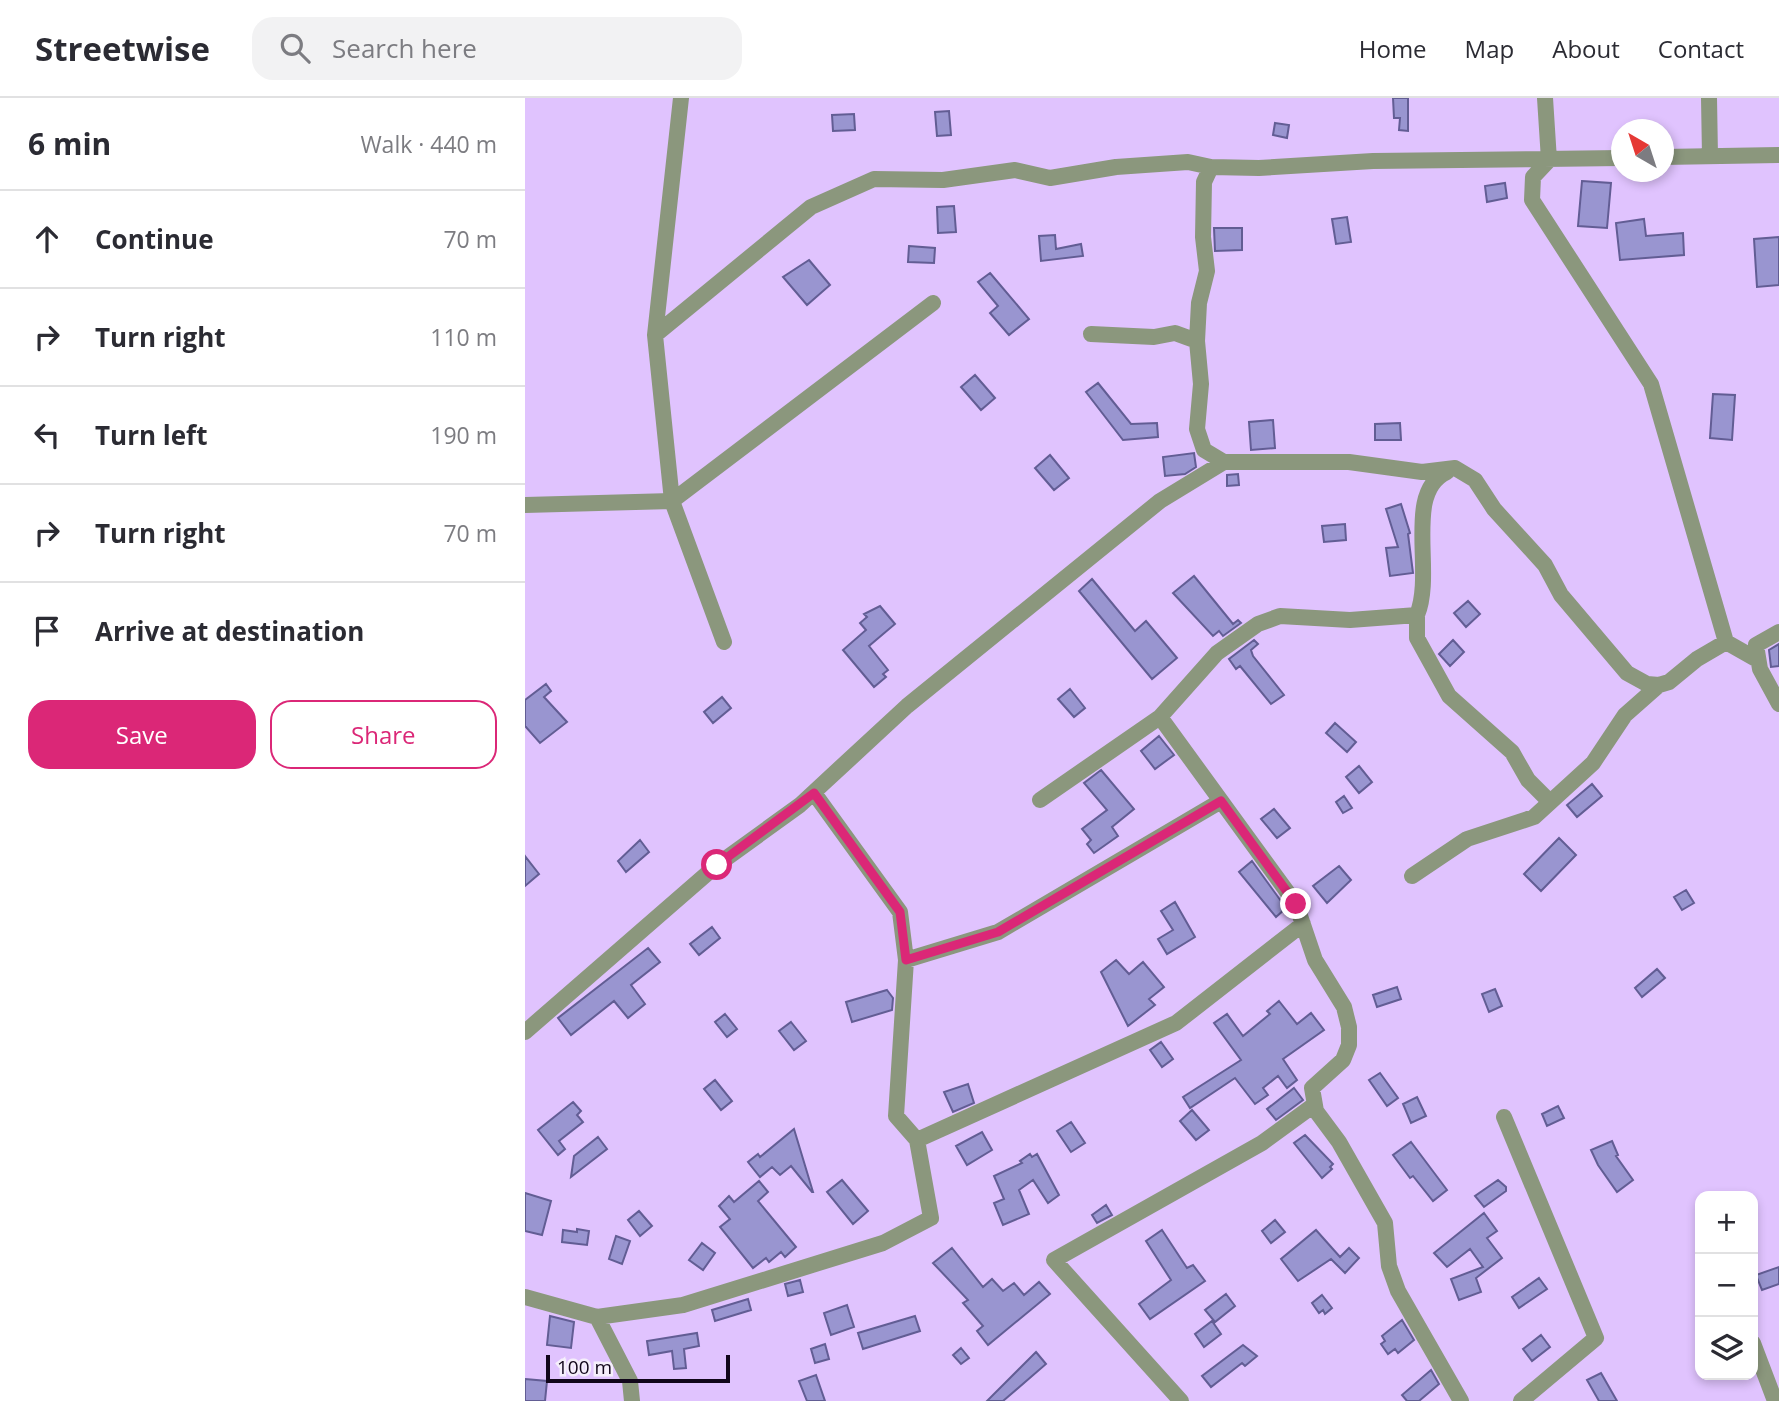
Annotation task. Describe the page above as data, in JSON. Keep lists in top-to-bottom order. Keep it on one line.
{"scale_bar":"100 m","north":"top left","page":{"header":"Streetwise","search":"Search here","nav":["Home","Map","About","Contact"],"heading":["6 min","Walk · 440 m"],"list":[["Continue","70 m"],["Turn right","110 m"],["Turn left","190 m"],["Turn right","70 m"],"Arrive at destination"],"buttons":["Save","Share"],"map_buttons":["+","−"],"scale":"100 m"}}
